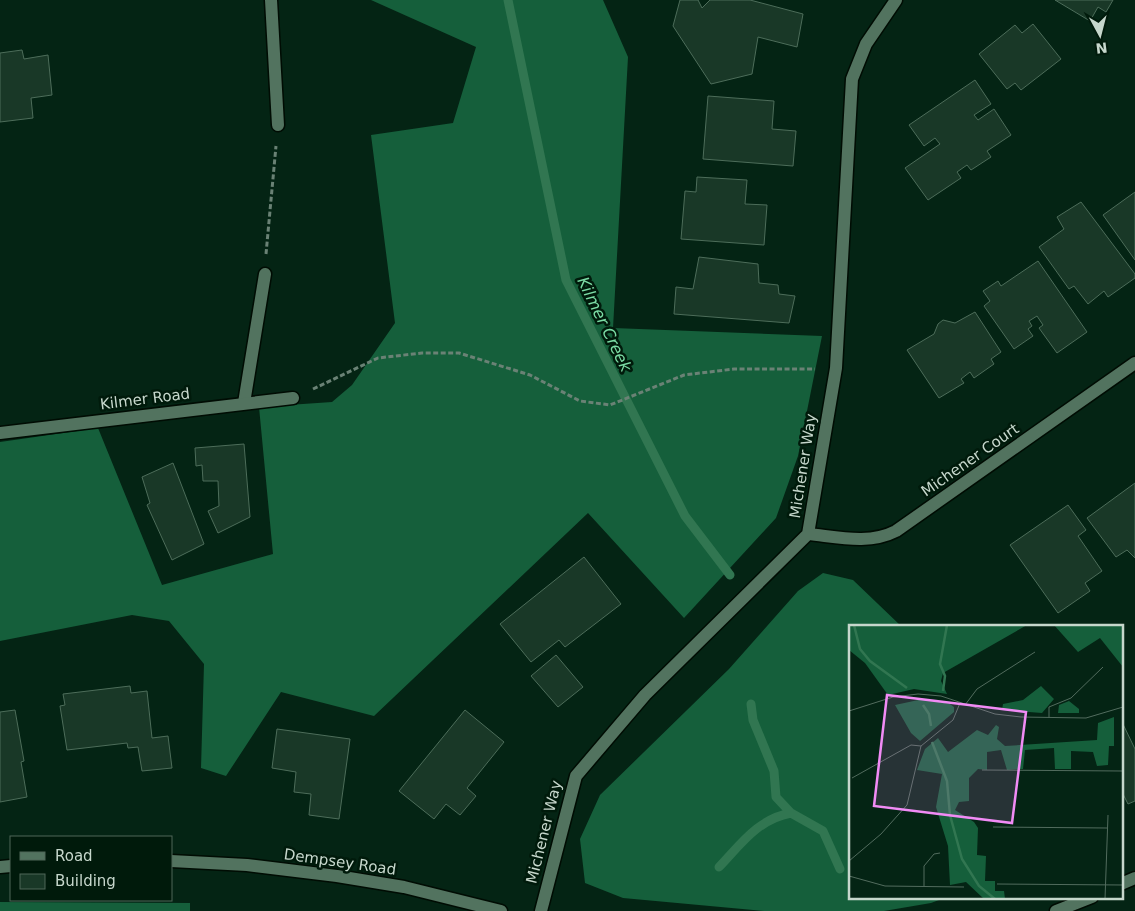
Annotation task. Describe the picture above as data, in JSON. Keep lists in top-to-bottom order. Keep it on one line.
{"streets":{"street":["Kilmer Road","Michener Court","Michener Way","Dempsey Road"]},"crossings":[["Michener Court","Michener Way"]],"water":["Kilmer Creek"],"legend":["Road","Building"],"north":"bottom"}
